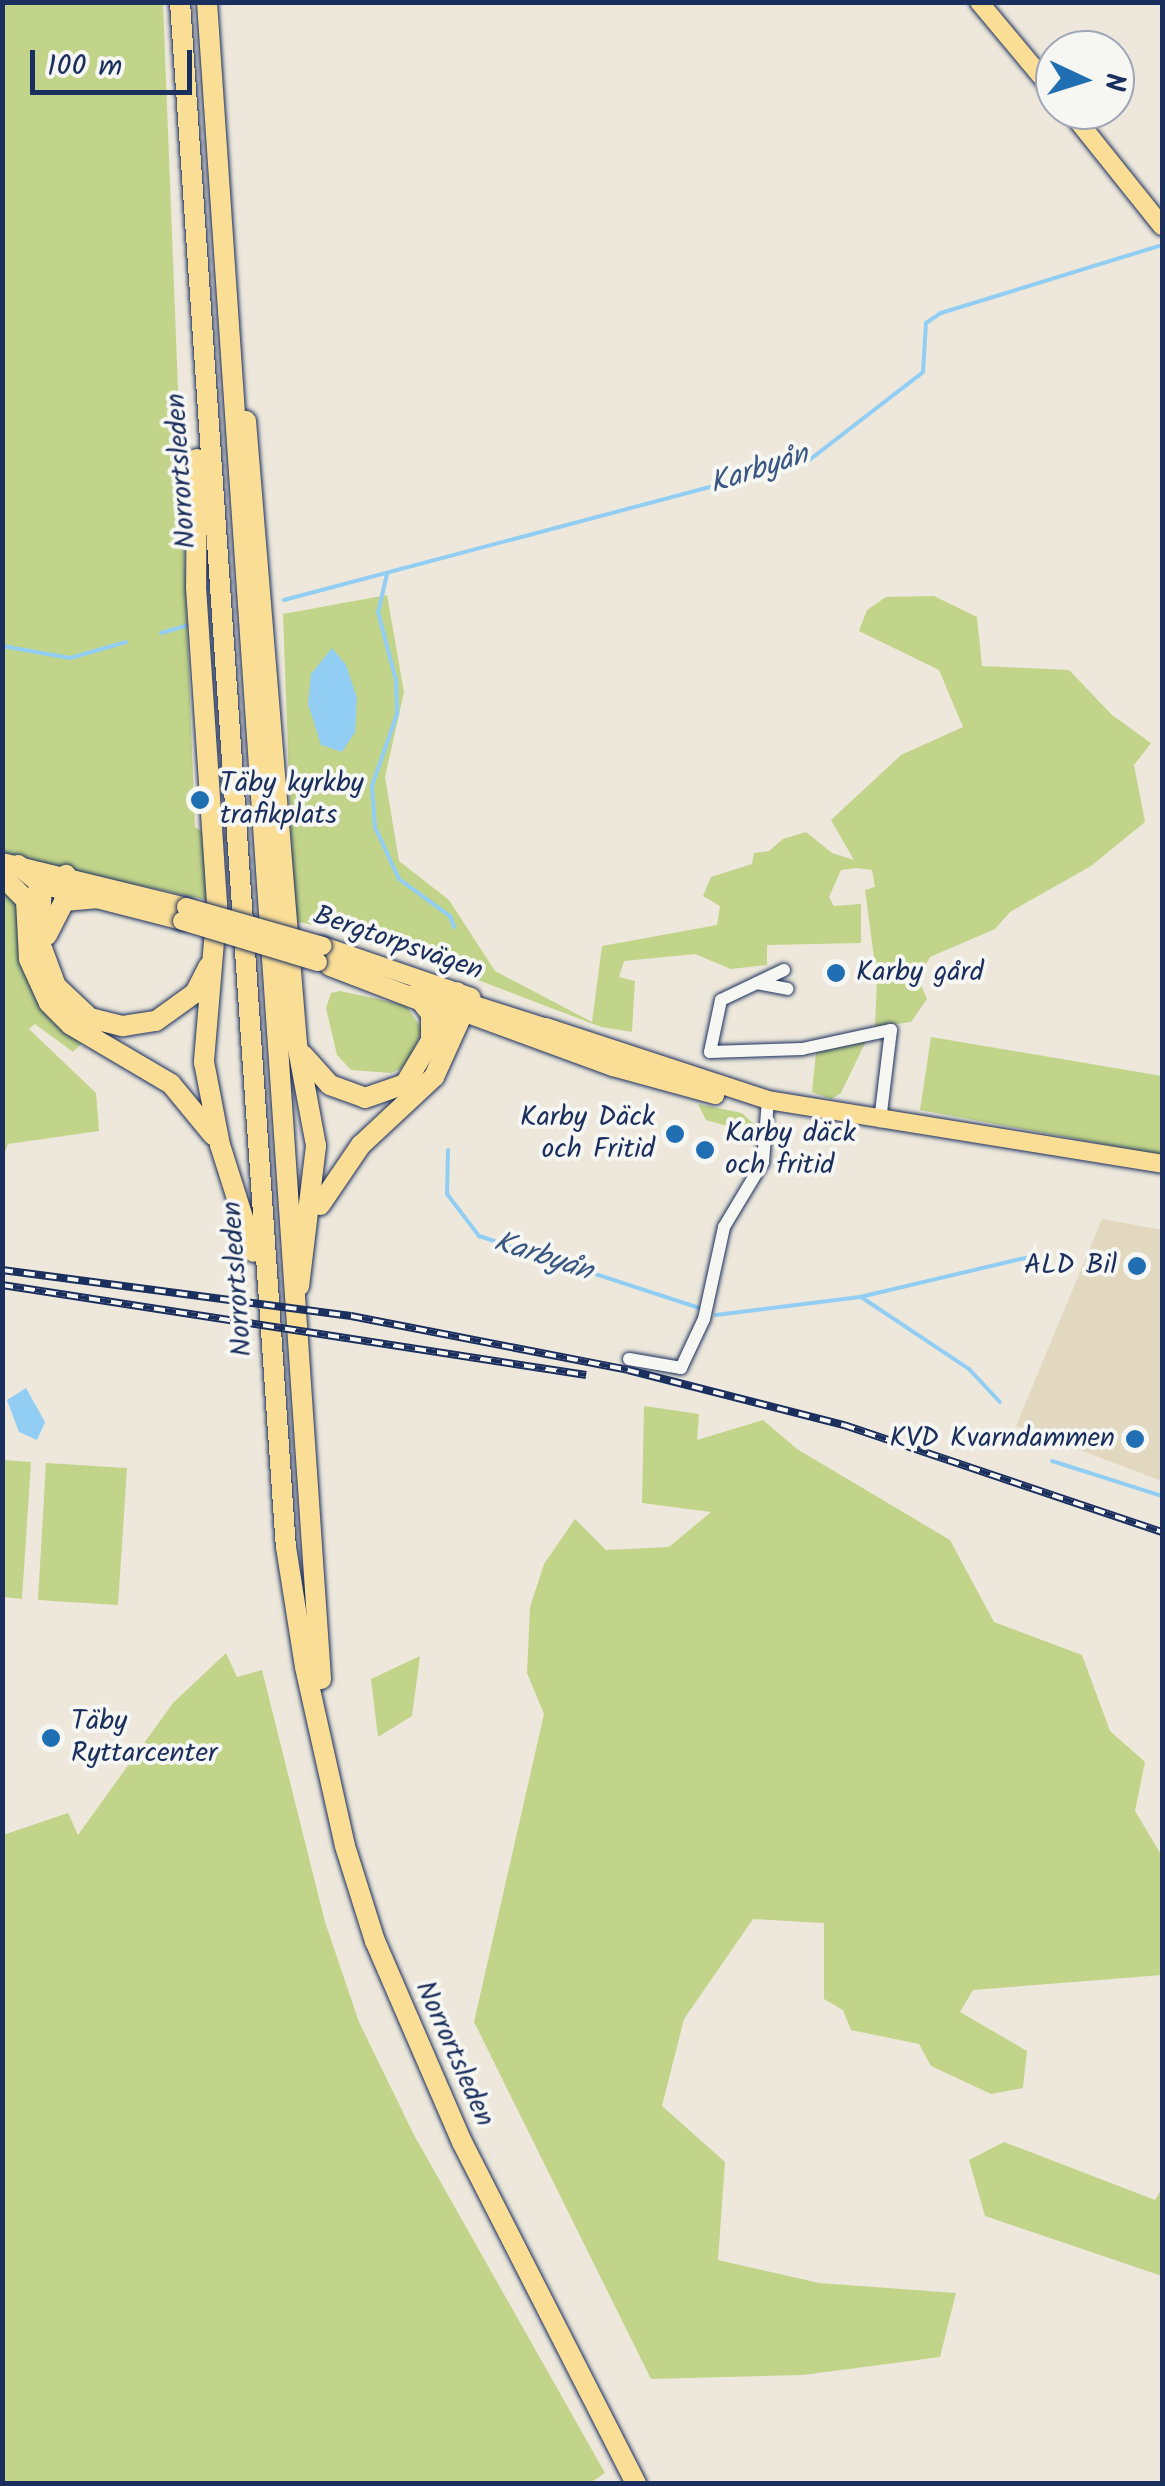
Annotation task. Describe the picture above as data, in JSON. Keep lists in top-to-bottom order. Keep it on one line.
{"streets":{"highway":["Norrortsleden"],"main road":["Bergtorpsvägen"]},"water":["Karbyån"],"places":["Täby kyrkby trafikplats","Karby gård","Karby Däck och Fritid","Karby däck och fritid","ALD Bil","KVD Kvarndammen","Täby Ryttarcenter"],"scale_bar":"100 m","north":"right"}
